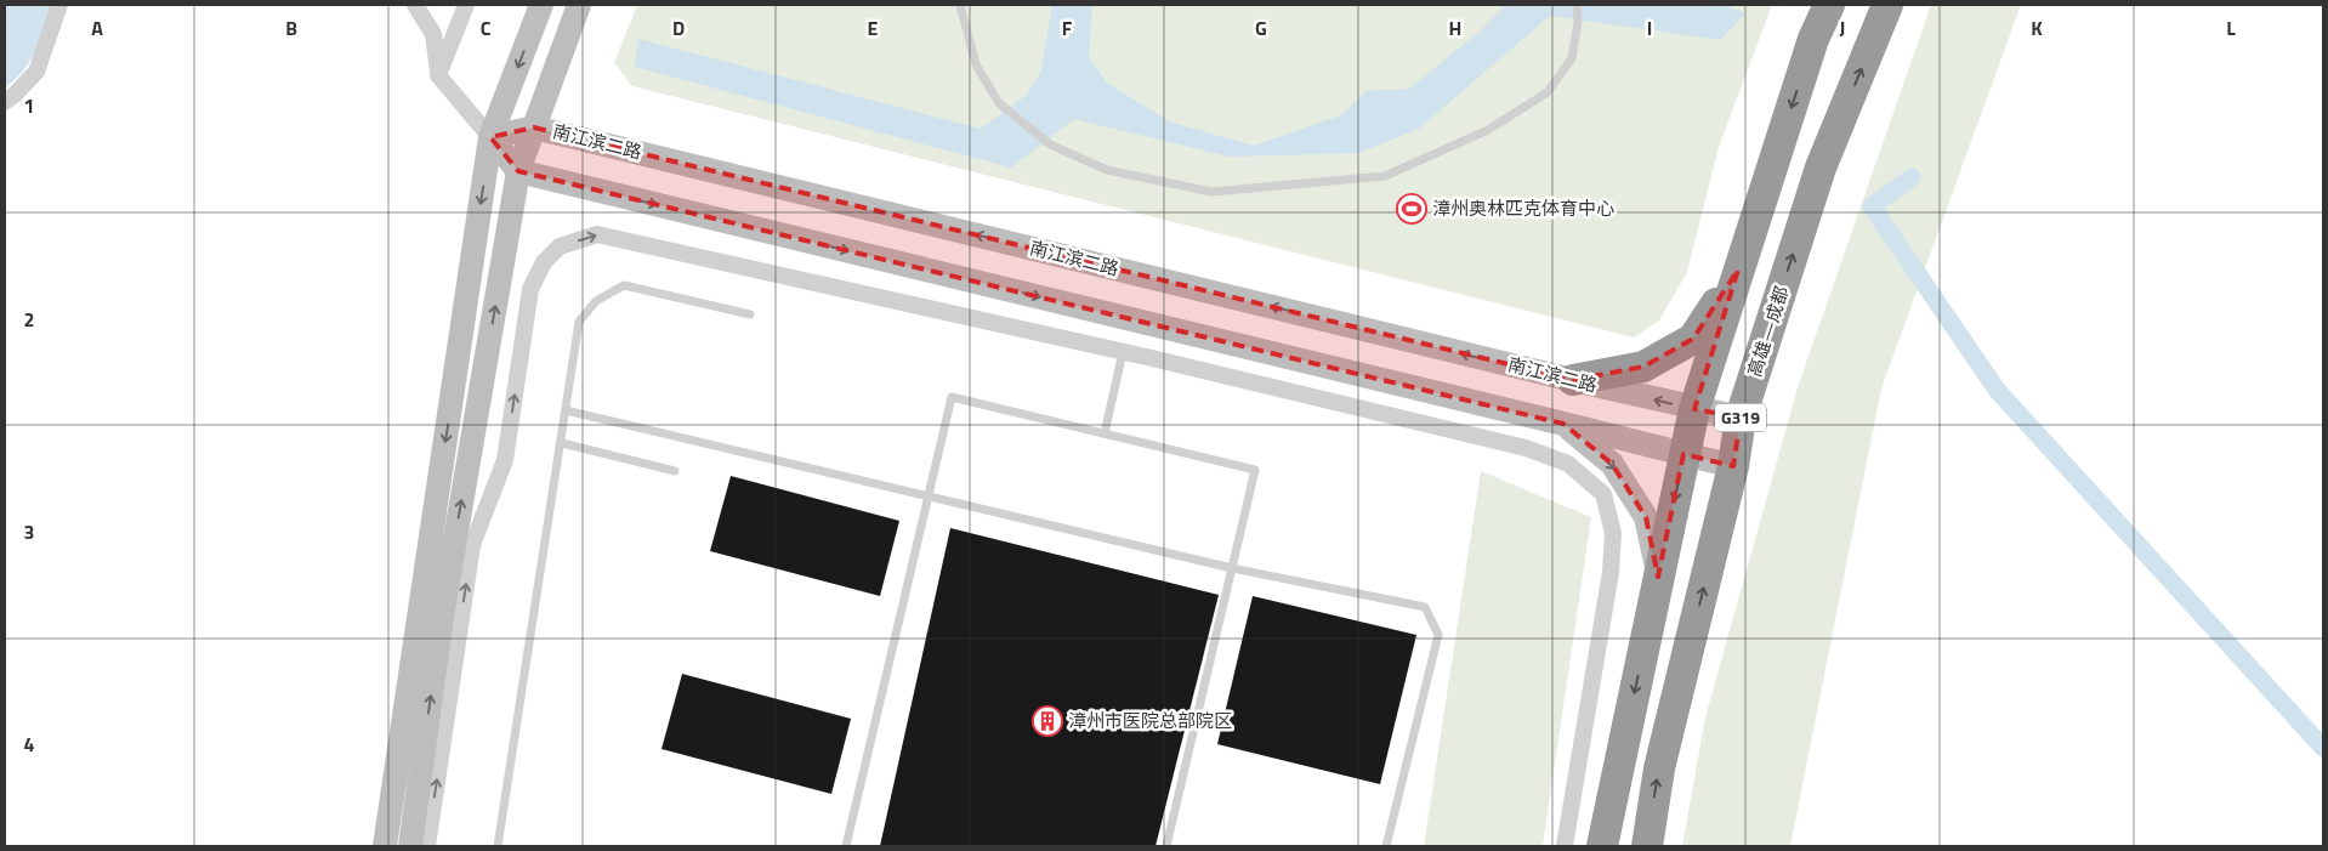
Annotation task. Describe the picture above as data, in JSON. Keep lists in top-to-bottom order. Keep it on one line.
{"streets":{"highway":["高雄—成都","G319"],"street":["南江滨二路"]},"crossings":[["南江滨二路","高雄—成都"],["南江滨二路","G319"]],"places":{"sports":["漳州奥林匹克体育中心"],"building":["漳州市医院总部院区"]},"grid":{"columns":["A","B","C","D","E","F","G","H","I","J","K","L"],"rows":["1","2","3","4"]}}
